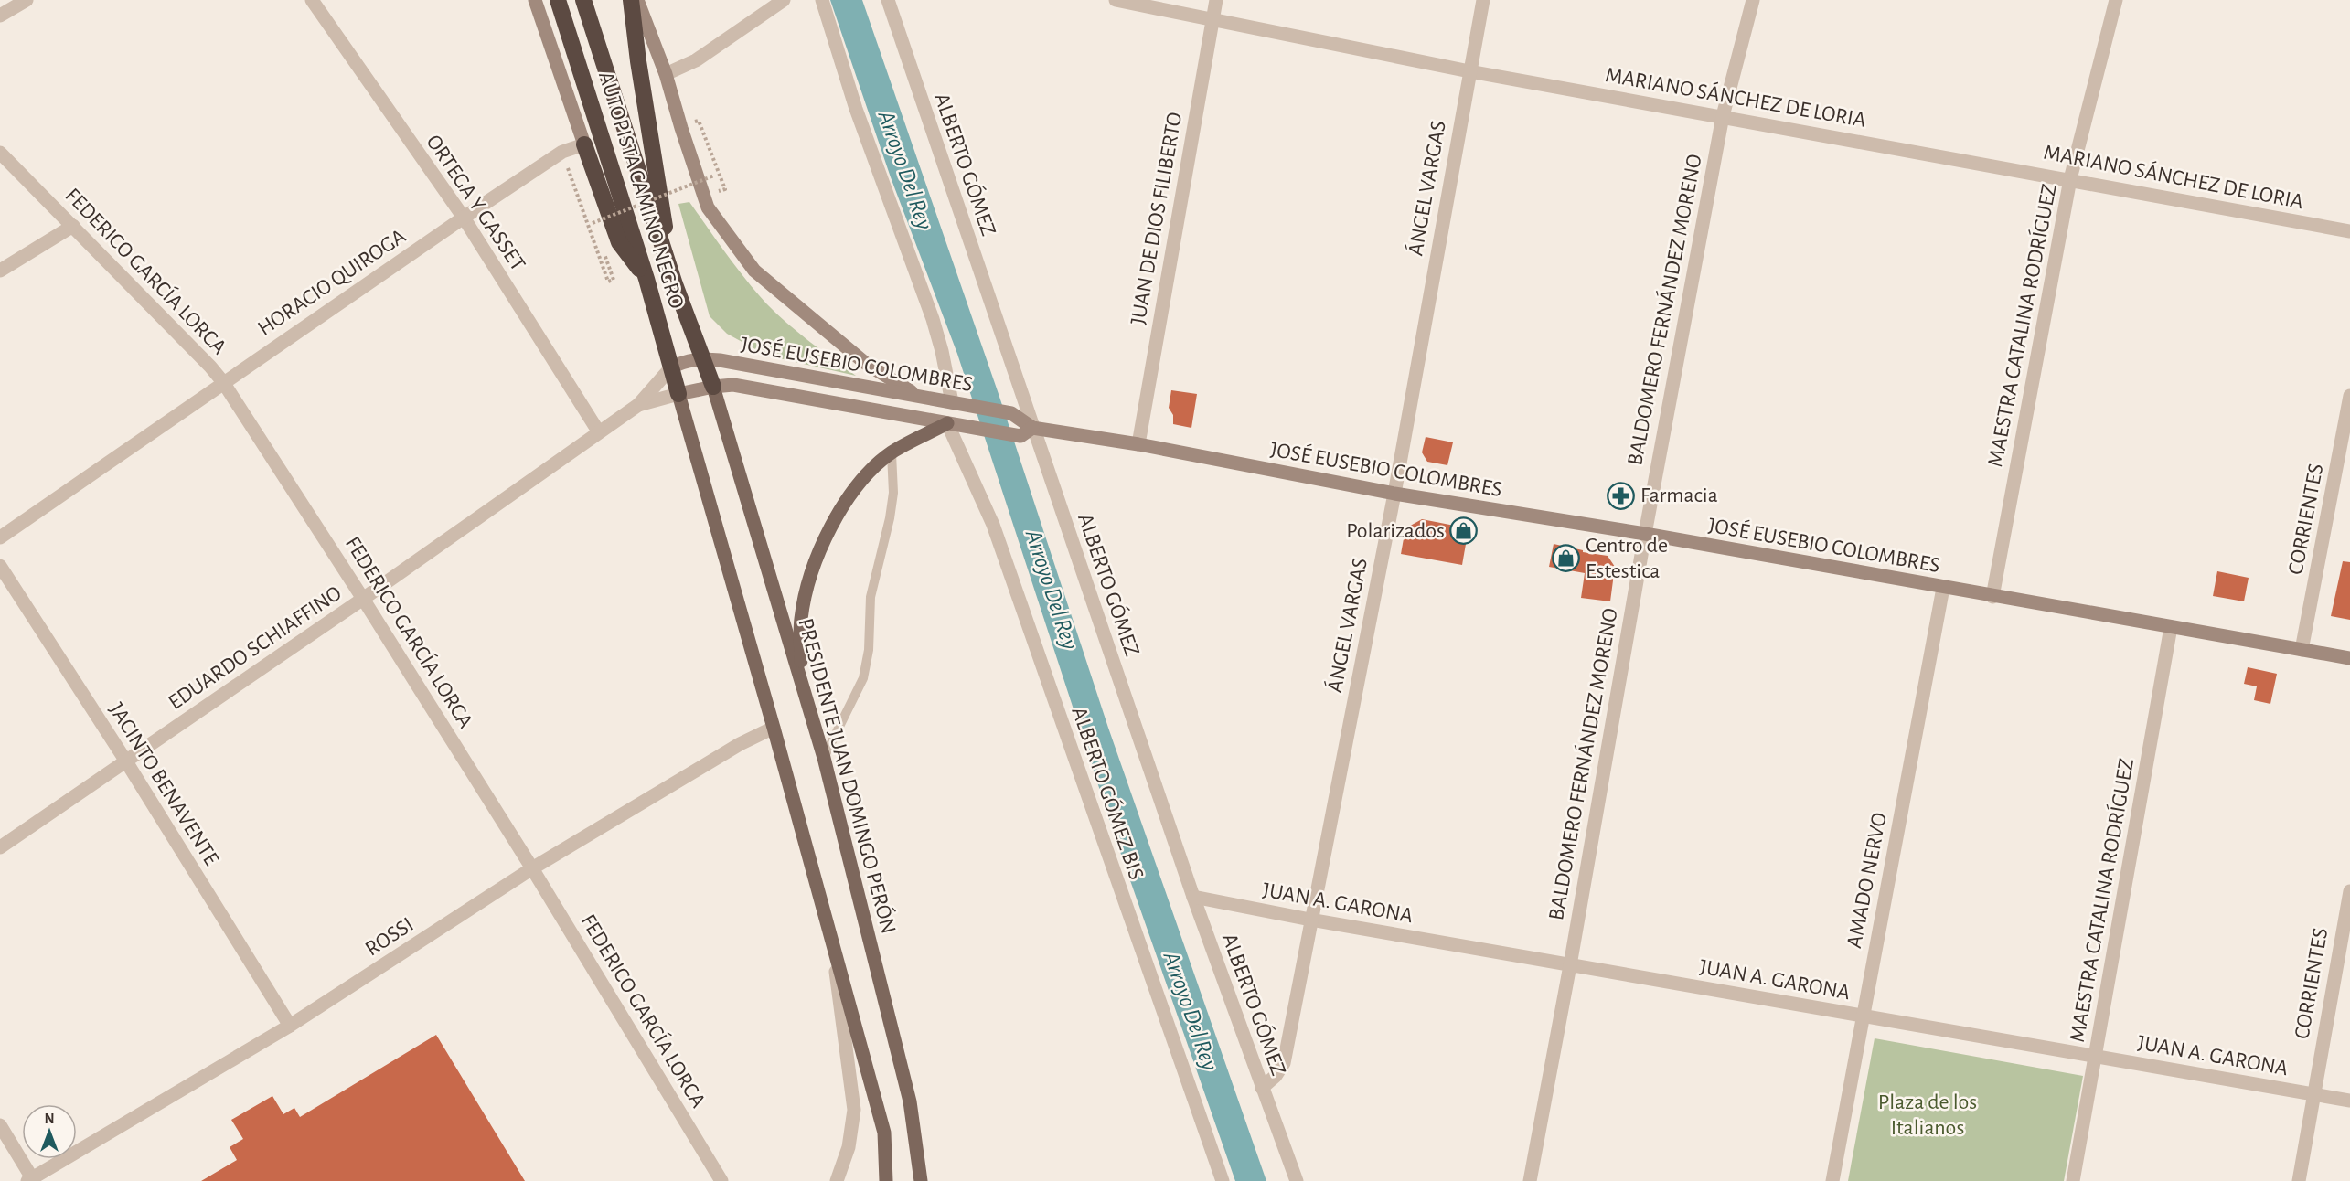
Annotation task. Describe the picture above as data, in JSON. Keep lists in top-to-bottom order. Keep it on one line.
{"streets":{"highway":["AUTOPISTA CAMINO NEGRO"],"main road":["PRESIDENTE JUAN DOMINGO PERÓN"],"street":["MARIANO SÁNCHEZ DE LORIA","ALBERTO GÓMEZ","ÁNGEL VARGAS","ORTEGA Y GASSET","JUAN DE DIOS FILIBERTO","FEDERICO GARCÍA LORCA","HORACIO QUIROGA","BALDOMERO FERNÁNDEZ MORENO","MAESTRA CATALINA RODRÍGUEZ","JOSÉ EUSEBIO COLOMBRES","CORRIENTES","EDUARDO SCHIAFFINO","JACINTO BENAVENTE","ALBERTO GÓMEZ BIS","AMADO NERVO","JUAN A. GARONA","ROSSI"]},"crossings":[["MARIANO SÁNCHEZ DE LORIA","ÁNGEL VARGAS"],["MARIANO SÁNCHEZ DE LORIA","JUAN DE DIOS FILIBERTO"],["MARIANO SÁNCHEZ DE LORIA","BALDOMERO FERNÁNDEZ MORENO"],["MARIANO SÁNCHEZ DE LORIA","MAESTRA CATALINA RODRÍGUEZ"],["ALBERTO GÓMEZ","ÁNGEL VARGAS"],["ALBERTO GÓMEZ","JOSÉ EUSEBIO COLOMBRES"],["ALBERTO GÓMEZ","JUAN A. GARONA"],["ÁNGEL VARGAS","JOSÉ EUSEBIO COLOMBRES"],["ÁNGEL VARGAS","JUAN A. GARONA"],["AUTOPISTA CAMINO NEGRO","JOSÉ EUSEBIO COLOMBRES"],["AUTOPISTA CAMINO NEGRO","EDUARDO SCHIAFFINO"],["AUTOPISTA CAMINO NEGRO","PRESIDENTE JUAN DOMINGO PERÓN"],["ORTEGA Y GASSET","HORACIO QUIROGA"],["ORTEGA Y GASSET","EDUARDO SCHIAFFINO"],["JUAN DE DIOS FILIBERTO","JOSÉ EUSEBIO COLOMBRES"],["FEDERICO GARCÍA LORCA","HORACIO QUIROGA"],["FEDERICO GARCÍA LORCA","EDUARDO SCHIAFFINO"],["FEDERICO GARCÍA LORCA","ROSSI"],["BALDOMERO FERNÁNDEZ MORENO","JOSÉ EUSEBIO COLOMBRES"],["BALDOMERO FERNÁNDEZ MORENO","JUAN A. GARONA"],["MAESTRA CATALINA RODRÍGUEZ","JOSÉ EUSEBIO COLOMBRES"],["MAESTRA CATALINA RODRÍGUEZ","JUAN A. GARONA"],["JOSÉ EUSEBIO COLOMBRES","CORRIENTES"],["JOSÉ EUSEBIO COLOMBRES","EDUARDO SCHIAFFINO"],["JOSÉ EUSEBIO COLOMBRES","PRESIDENTE JUAN DOMINGO PERÓN"],["JOSÉ EUSEBIO COLOMBRES","ALBERTO GÓMEZ BIS"],["JOSÉ EUSEBIO COLOMBRES","AMADO NERVO"],["CORRIENTES","JUAN A. GARONA"],["EDUARDO SCHIAFFINO","JACINTO BENAVENTE"],["JACINTO BENAVENTE","ROSSI"],["AMADO NERVO","JUAN A. GARONA"]],"water":["Arroyo Del Rey"],"parks":["Plaza de los Italianos"],"places":{"pharmacy":["Farmacia"],"shop":["Polarizados","Centro de Estestica"]},"north":"top"}
